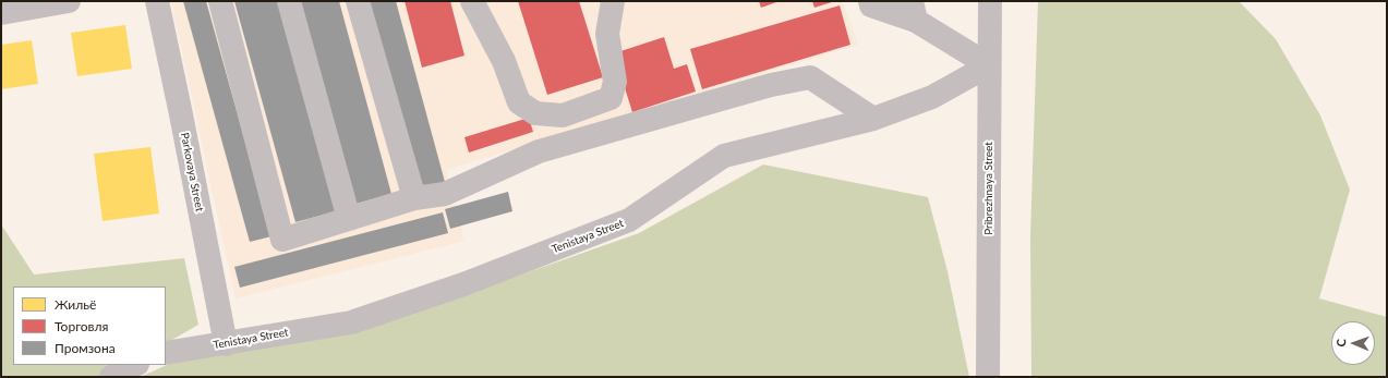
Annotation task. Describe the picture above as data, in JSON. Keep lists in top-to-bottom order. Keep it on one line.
{"streets":{"street":["Parkovaya Street","Pribrezhnaya Street","Tenistaya Street"]},"crossings":[["Parkovaya Street","Tenistaya Street"],["Pribrezhnaya Street","Tenistaya Street"]],"legend":["Жильё","Торговля","Промзона"],"north":"left"}
